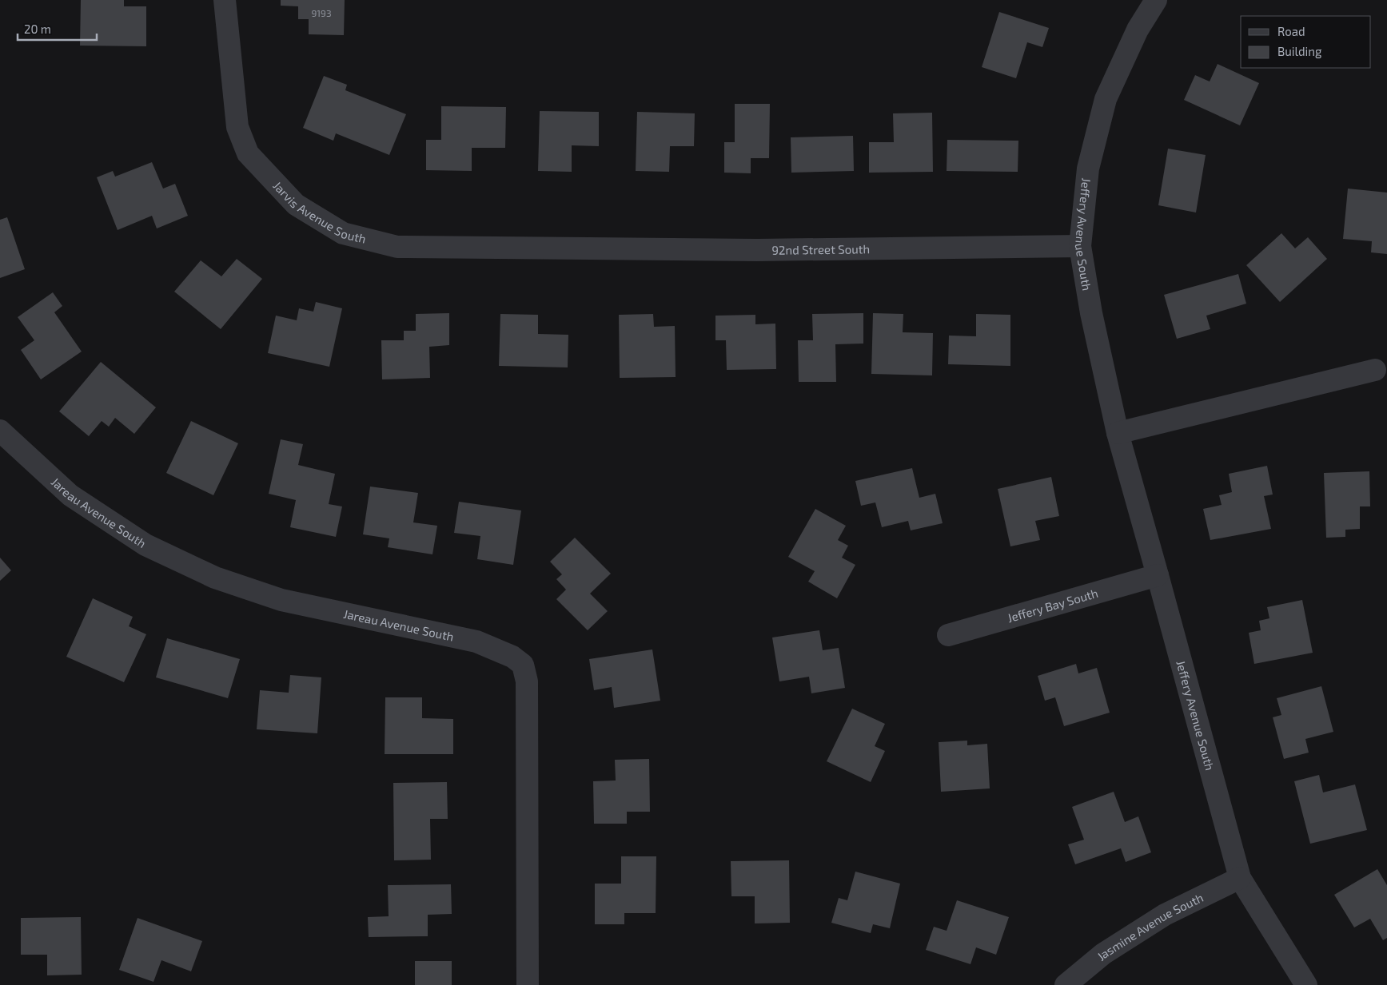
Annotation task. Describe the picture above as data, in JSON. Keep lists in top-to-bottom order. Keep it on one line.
{"streets":{"street":["Jarvis Avenue South","Jeffery Avenue South","92nd Street South","Jareau Avenue South","Jeffery Bay South","Jasmine Avenue South"]},"crossings":[["Jarvis Avenue South","92nd Street South"],["Jeffery Avenue South","92nd Street South"],["Jeffery Avenue South","Jeffery Bay South"],["Jeffery Avenue South","Jasmine Avenue South"]],"house_numbers":["9193"],"legend":["Road","Building"],"scale_bar":"20 m"}
